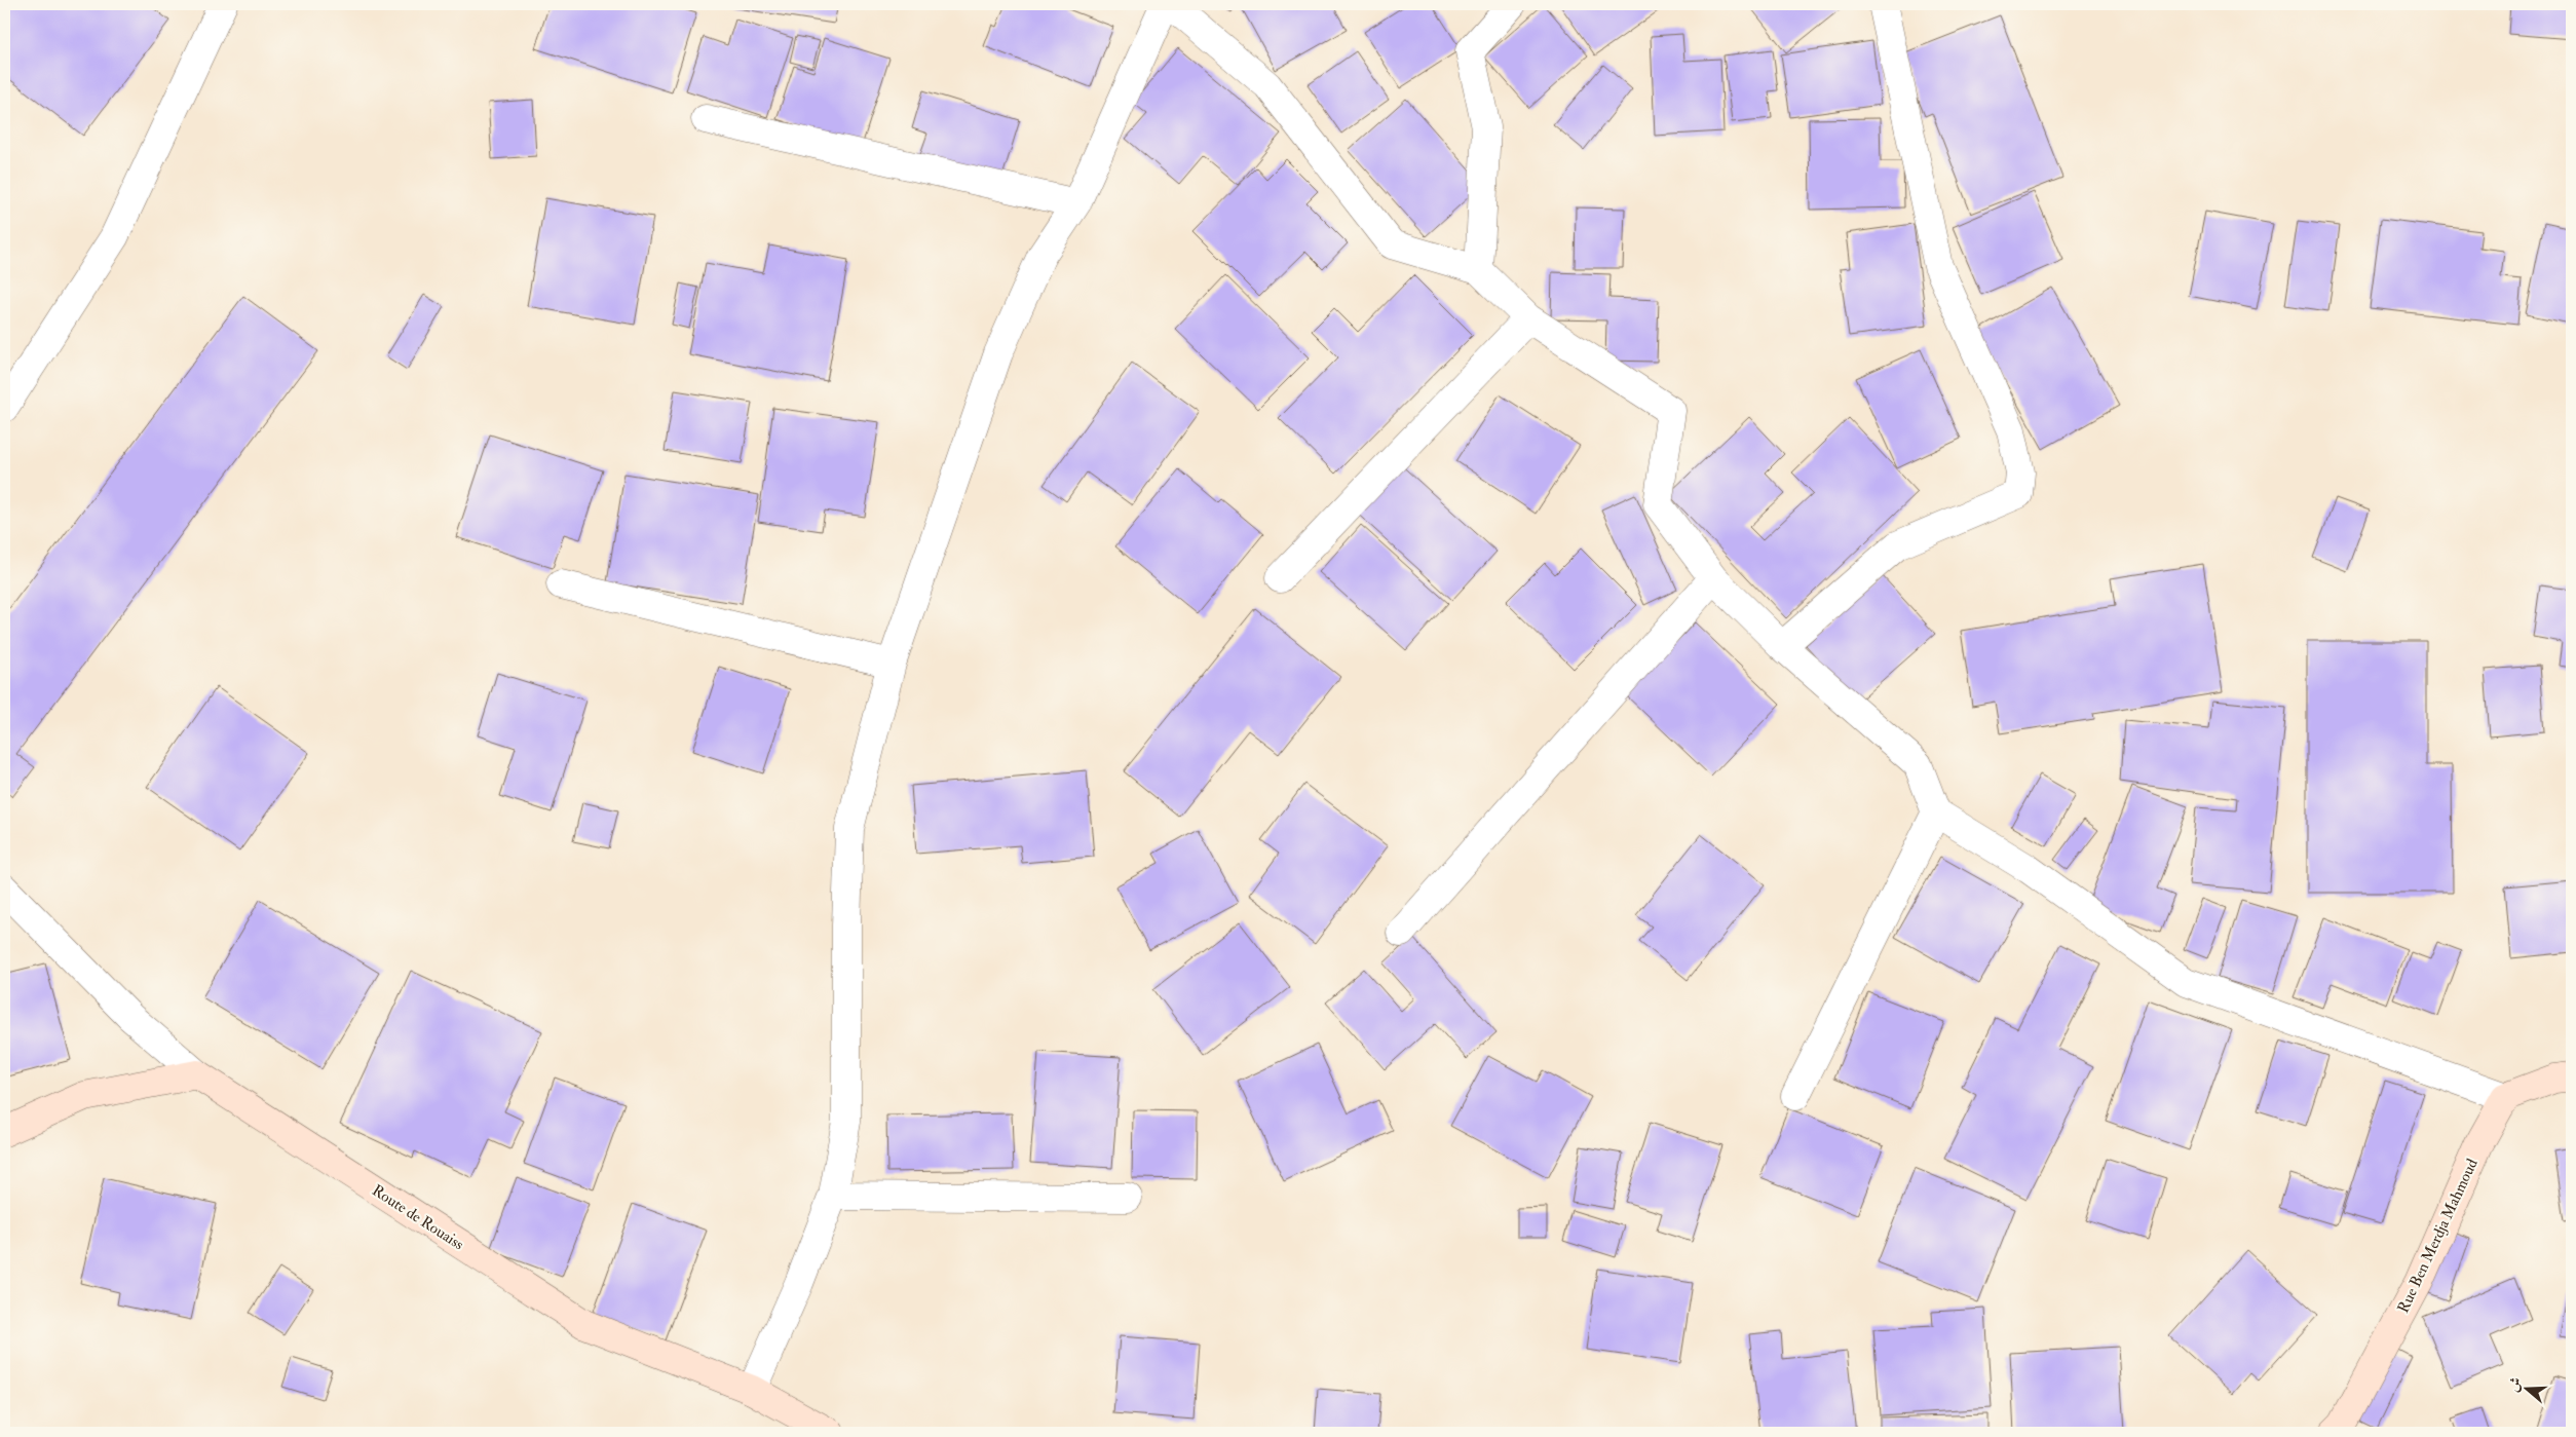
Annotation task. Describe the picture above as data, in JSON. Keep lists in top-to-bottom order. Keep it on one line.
{"streets":{"street":["Route de Rouaiss","Rue Ben Merdja Mahmoud"]},"north":"left"}
